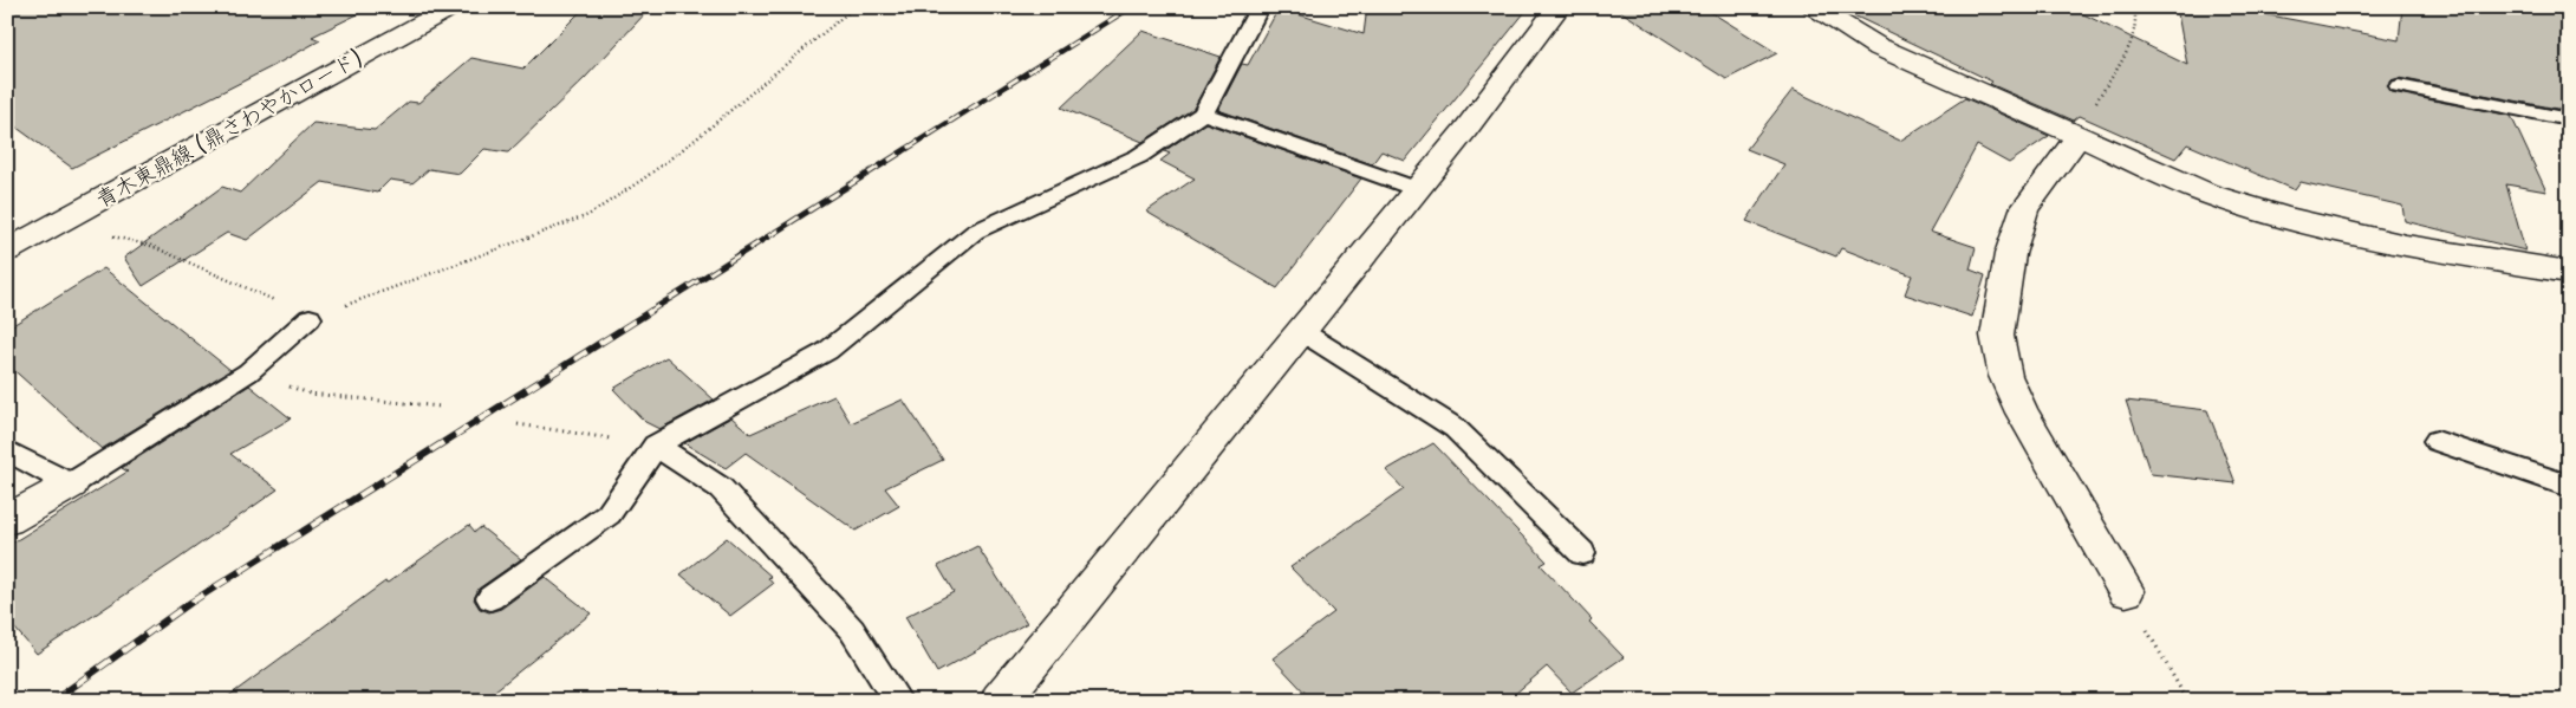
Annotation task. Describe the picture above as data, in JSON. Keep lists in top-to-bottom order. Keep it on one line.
{"streets":{"street":["青木東鼎線 (鼎さわやかロード)"]}}
